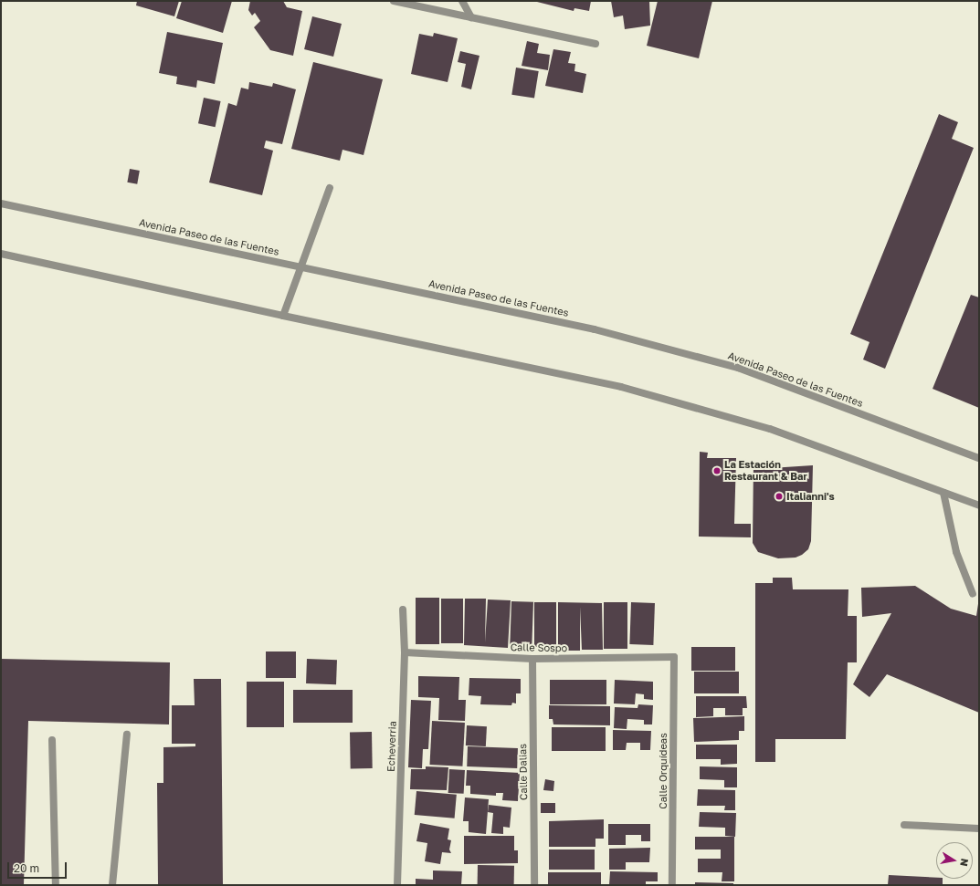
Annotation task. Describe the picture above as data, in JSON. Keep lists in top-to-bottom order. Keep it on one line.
{"streets":{"street":["Avenida Paseo de las Fuentes","Calle Sospo","Echeverria","Calle Orquídeas","Calle Dalias"]},"crossings":[["Calle Sospo","Echeverria"],["Calle Sospo","Calle Orquídeas"],["Calle Sospo","Calle Dalias"]],"places":["La Estación Restaurant & Bar","Italianni's"],"scale_bar":"20 m","north":"right"}
